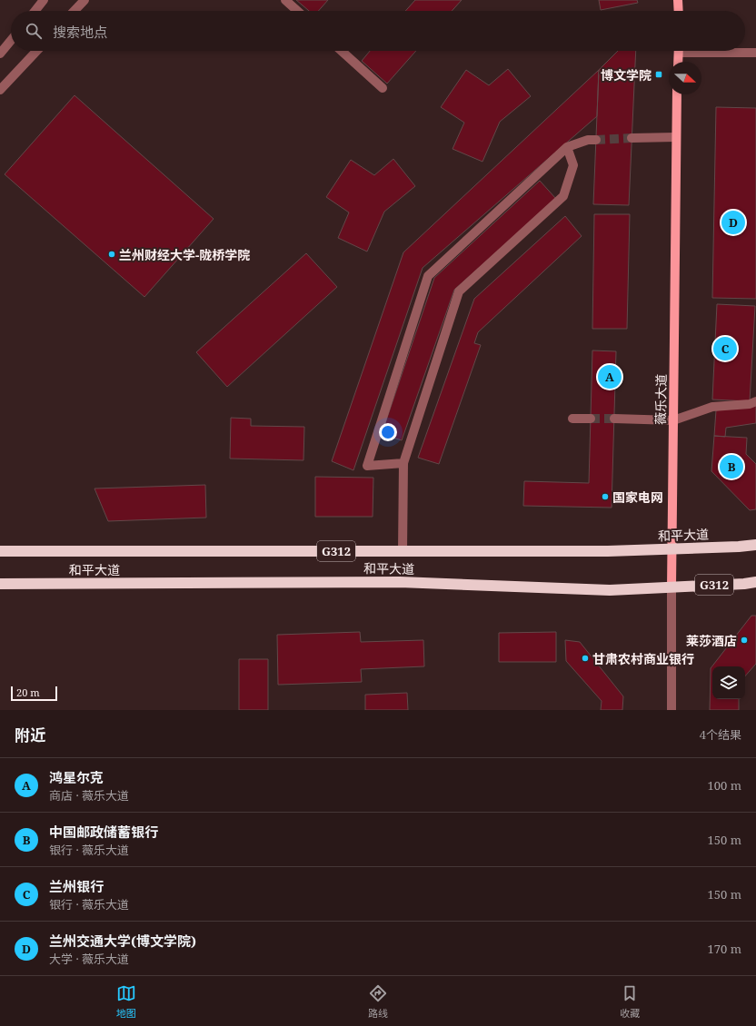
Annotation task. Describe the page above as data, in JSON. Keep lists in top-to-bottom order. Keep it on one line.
{"streets":{"highway":["和平大道","G312"],"main road":["薇乐大道"]},"crossings":[["薇乐大道","和平大道"]],"places":{"transit":["博文学院"],"other":["兰州财经大学-陇桥学院","国家电网","莱莎酒店","甘肃农村商业银行"]},"scale_bar":"20 m","north":"right","page":{"search":"搜索地点","pins":["D","C","A","B"],"scale":"20 m","heading":["附近","4个结果"],"list":[{"mark":"A","name":"鸿星尔克","note":"商店 · 薇乐大道","value":"100 m"},{"mark":"B","name":"中国邮政储蓄银行","note":"银行 · 薇乐大道","value":"150 m"},{"mark":"C","name":"兰州银行","note":"银行 · 薇乐大道","value":"150 m"},{"mark":"D","name":"兰州交通大学(博文学院)","note":"大学 · 薇乐大道","value":"170 m"}],"nav":["地图","路线","收藏"]}}
